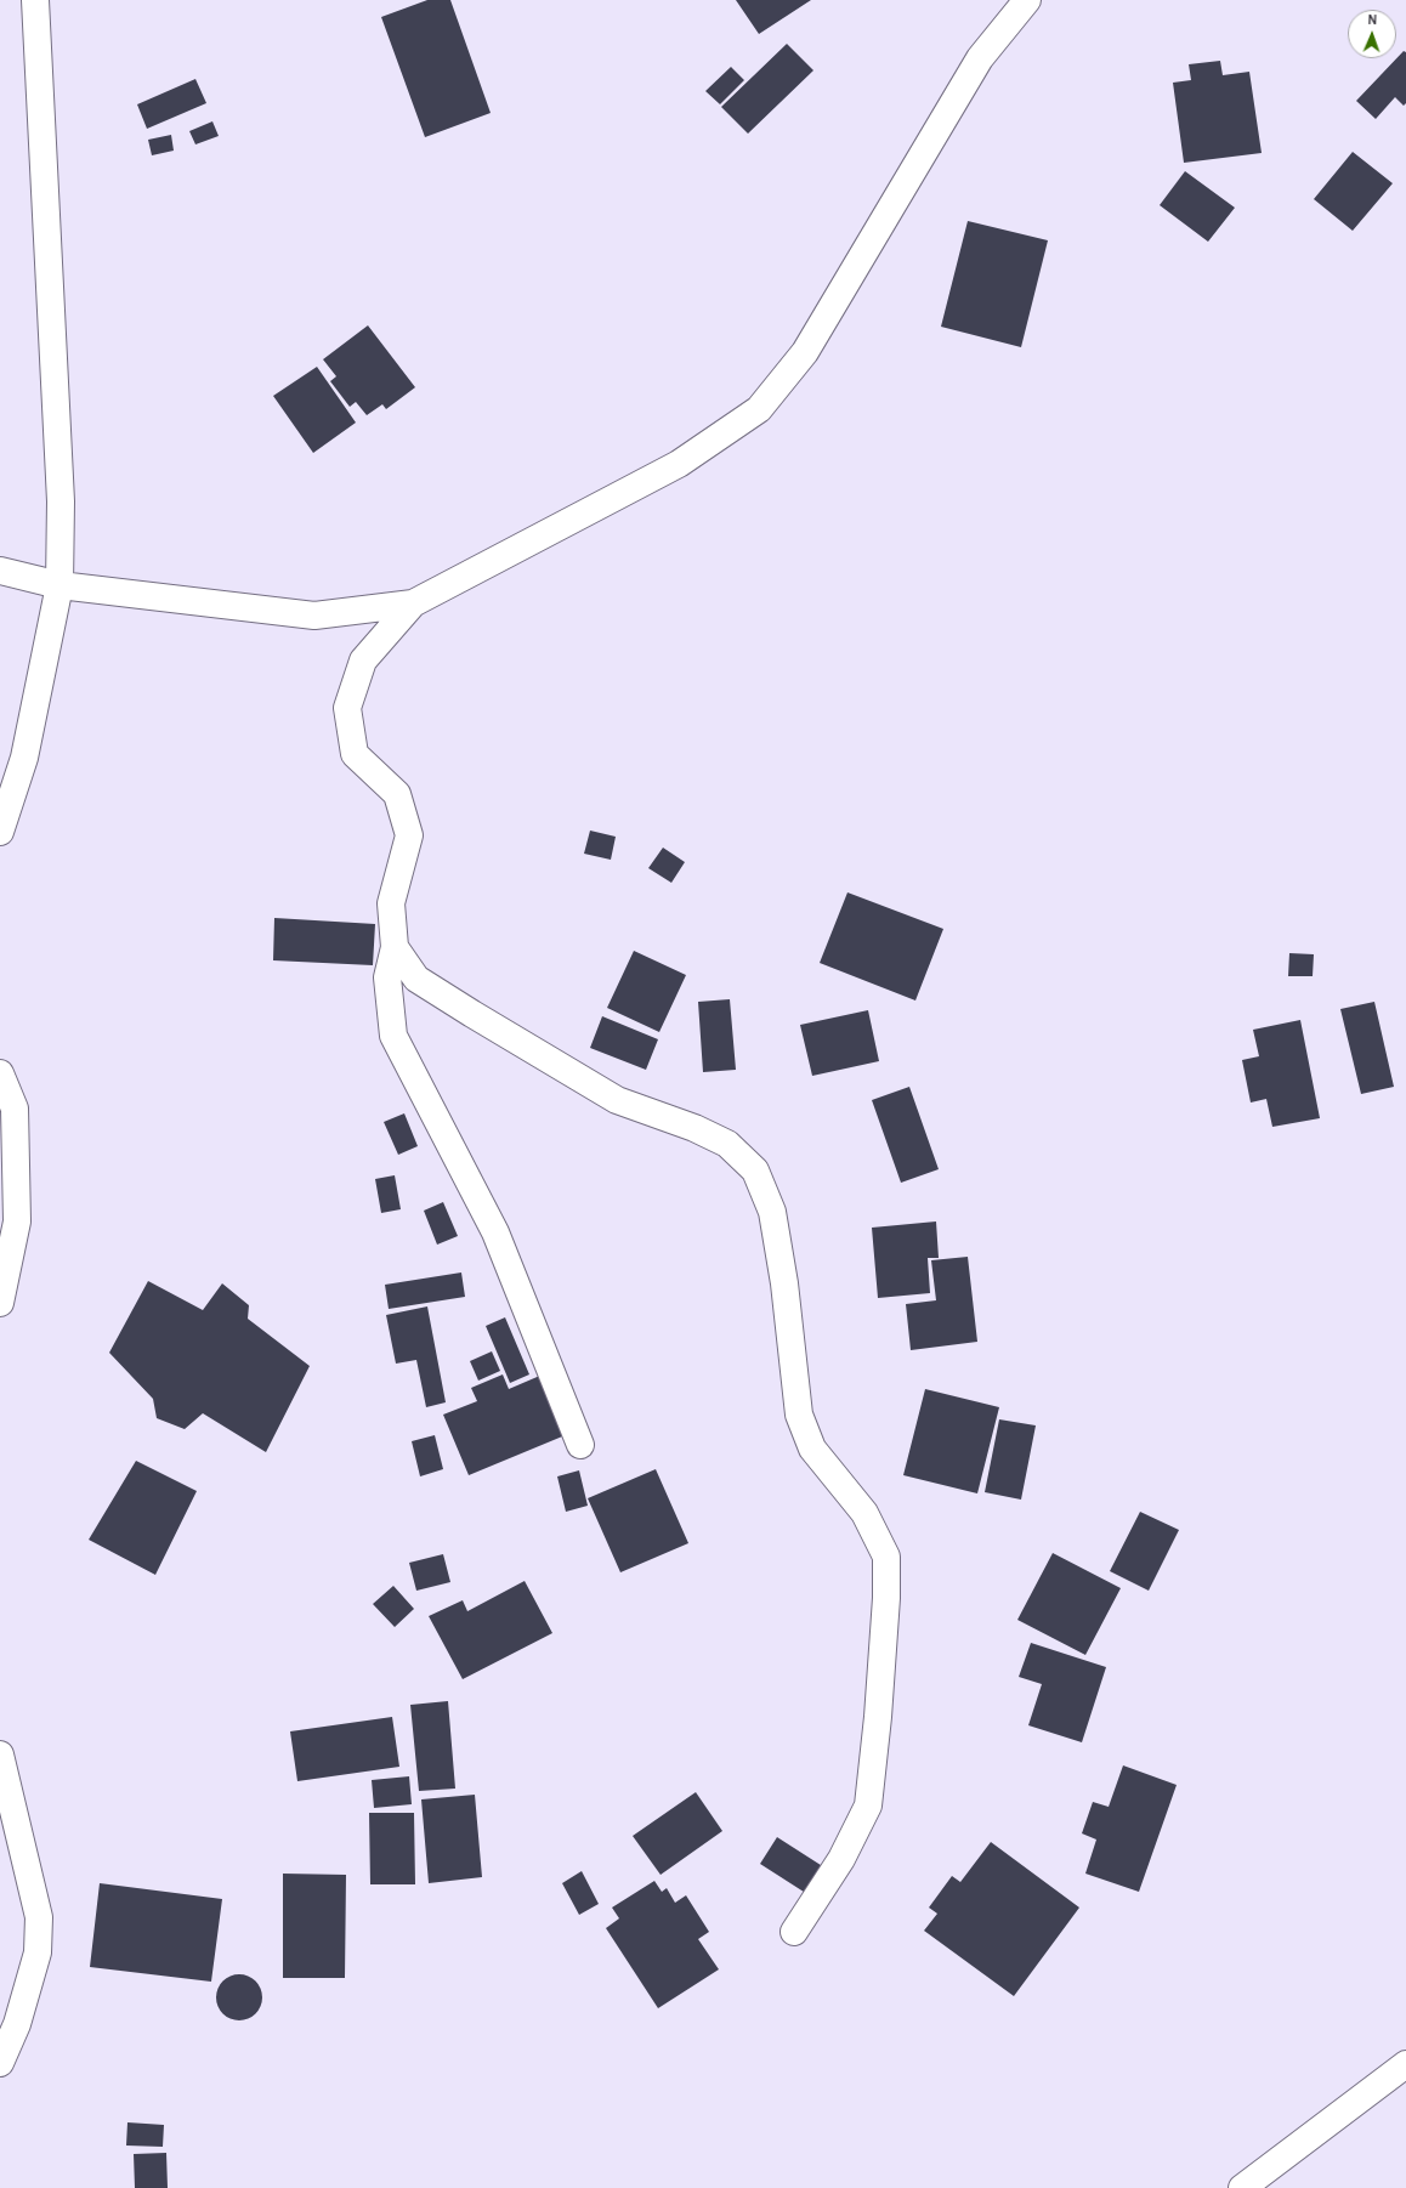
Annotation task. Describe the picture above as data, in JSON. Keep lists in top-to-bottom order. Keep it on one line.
{"north":"top"}
